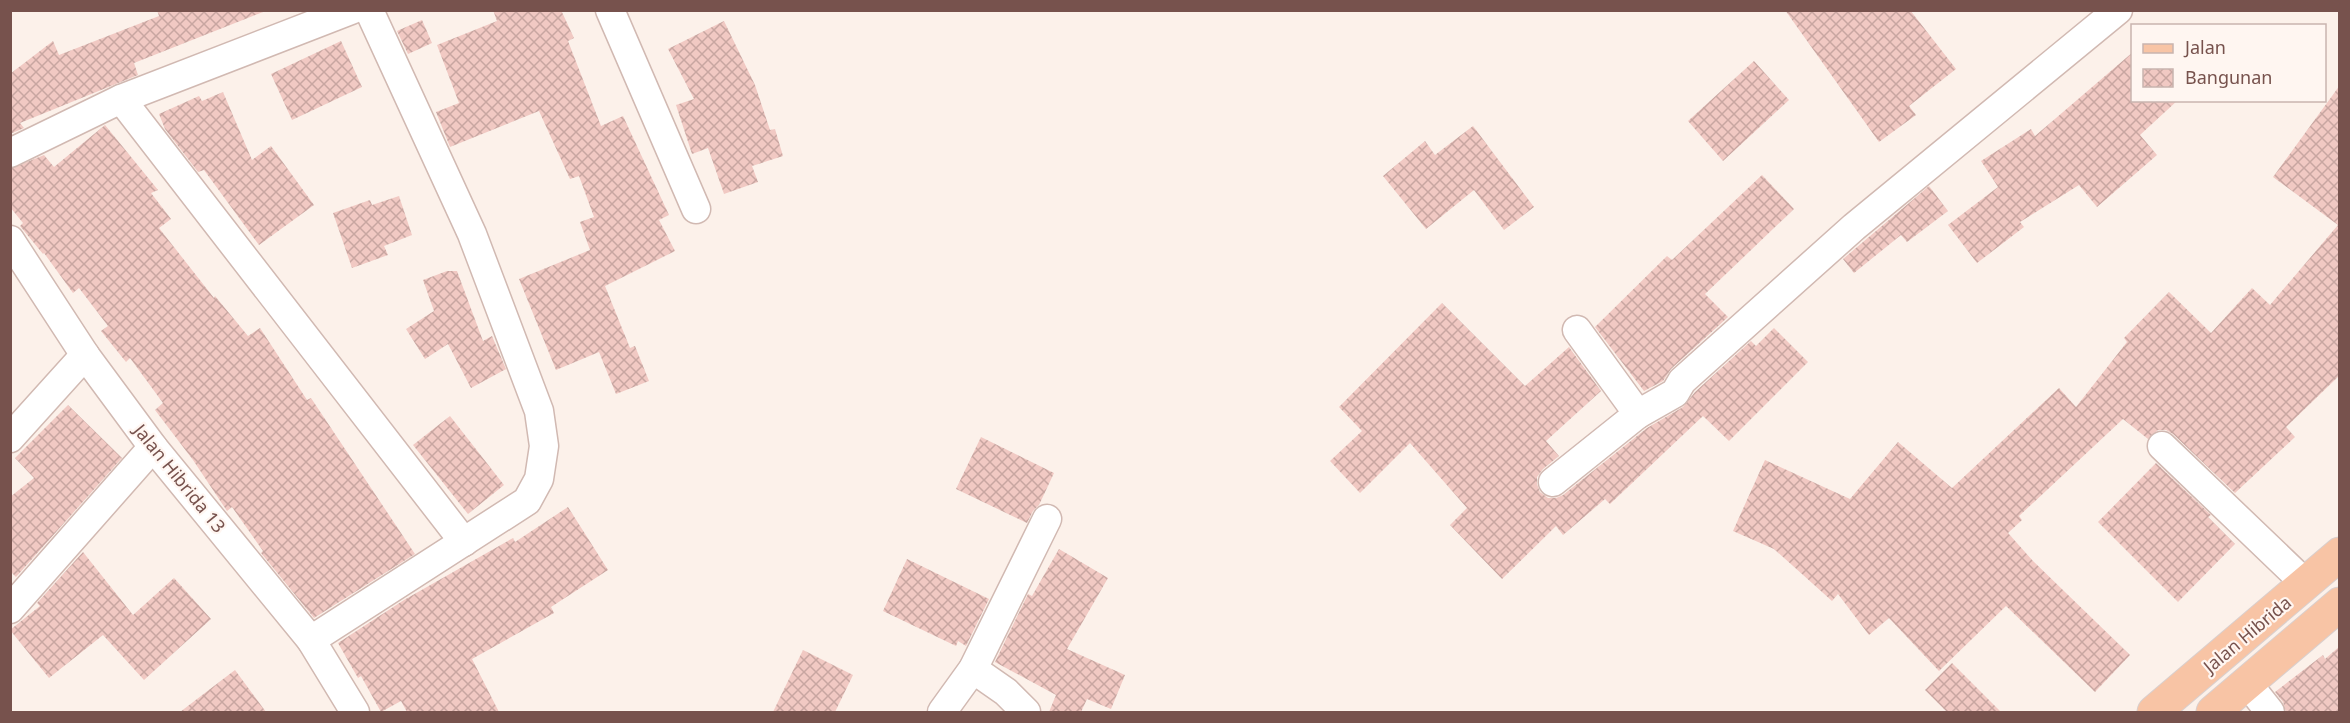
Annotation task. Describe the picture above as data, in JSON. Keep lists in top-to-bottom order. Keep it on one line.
{"streets":{"main road":["Jalan Hibrida"],"street":["Jalan Hibrida 13"]},"legend":["Jalan","Bangunan"]}
